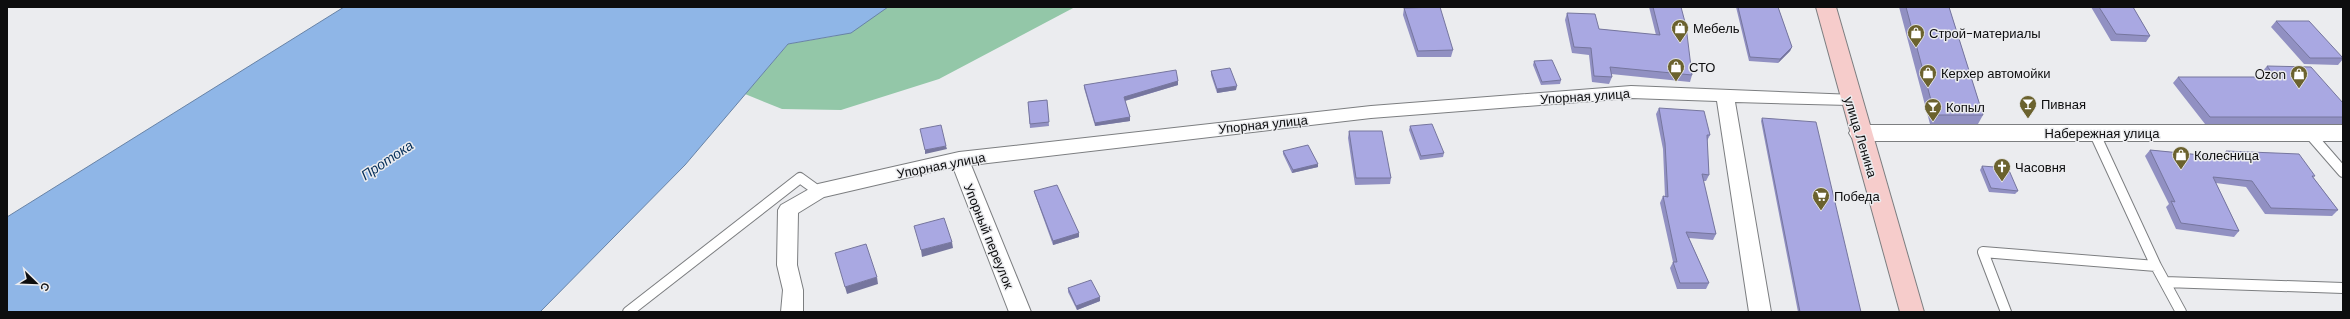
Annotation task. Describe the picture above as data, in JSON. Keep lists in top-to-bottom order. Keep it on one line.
{"streets":{"main road":["улица Ленина"],"street":["Упорная улица","Набережная улица","Упорный переулок"]},"crossings":[["Упорная улица","улица Ленина"],["Упорная улица","Упорный переулок"],["Набережная улица","улица Ленина"]],"water":["Протока"],"places":{"shop":["Мебель","Строй-материалы","СТО","Керхер автомойки","Ozon","Колесница"],"bar":["Пивная","Копыл"],"church":["Часовня"],"supermarket":["Победа"]},"north":"bottom right"}
